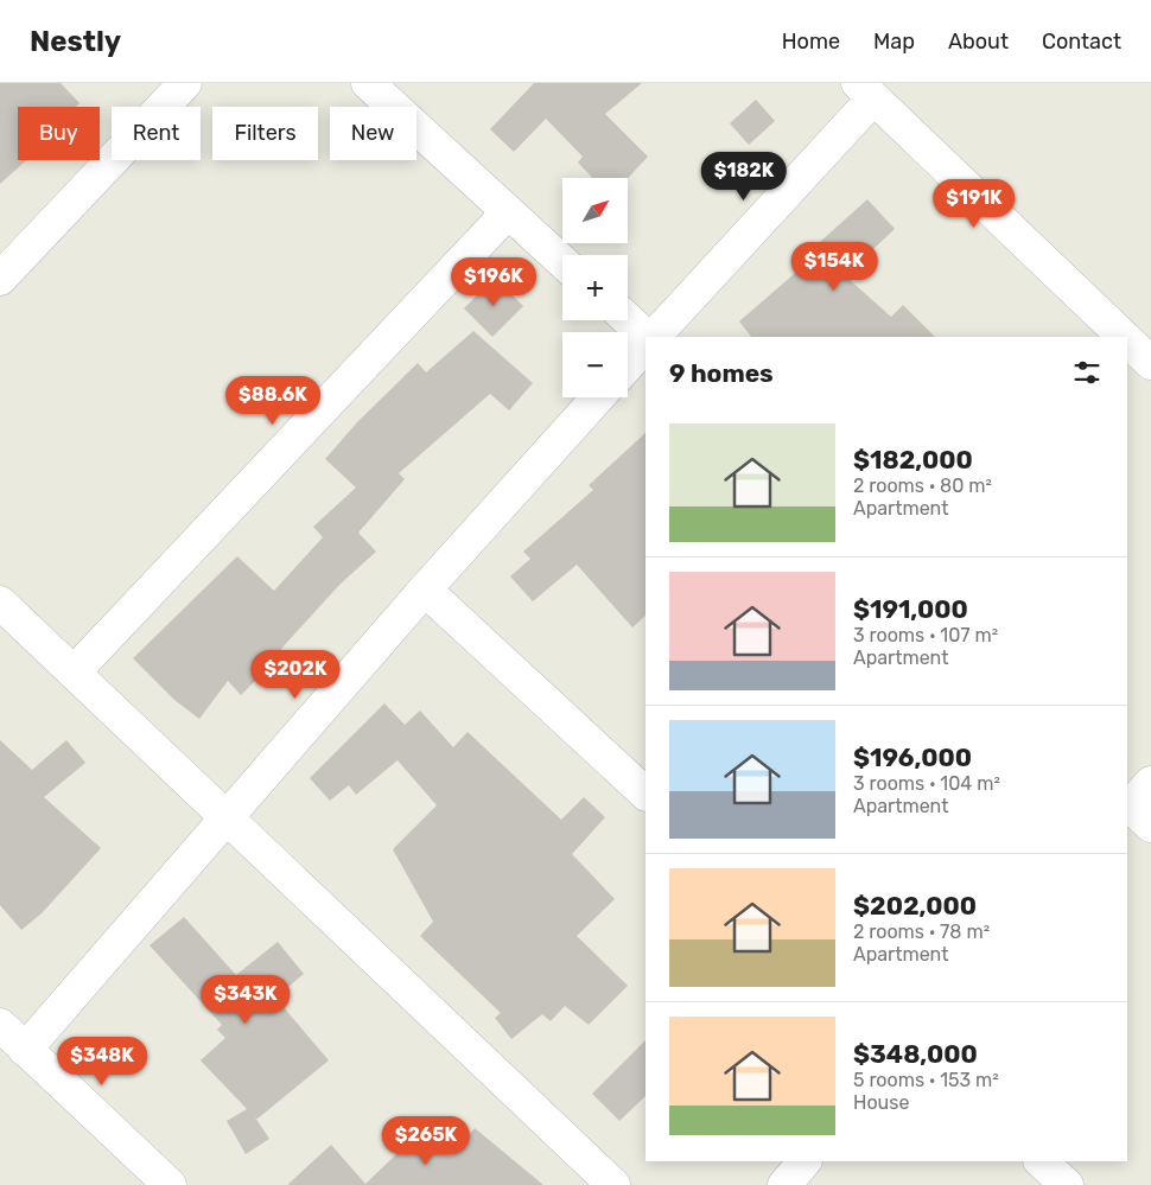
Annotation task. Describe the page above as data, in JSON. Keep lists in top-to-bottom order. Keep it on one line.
{"north":"top right","page":{"header":"Nestly","nav":["Home","Map","About","Contact"],"chip":["Buy","Rent","Filters","New"],"price":["$182K","$191K","$154K","$196K","$88.6K","$202K","$343K","$348K","$265K"],"map_buttons":["+","−"],"heading":"9 homes","list":[{"name":"$182,000","note":"2 rooms · 80 m² · Apartment"},{"name":"$191,000","note":"3 rooms · 107 m² · Apartment"},{"name":"$196,000","note":"3 rooms · 104 m² · Apartment"},{"name":"$202,000","note":"2 rooms · 78 m² · Apartment"},{"name":"$348,000","note":"5 rooms · 153 m² · House"}]}}
